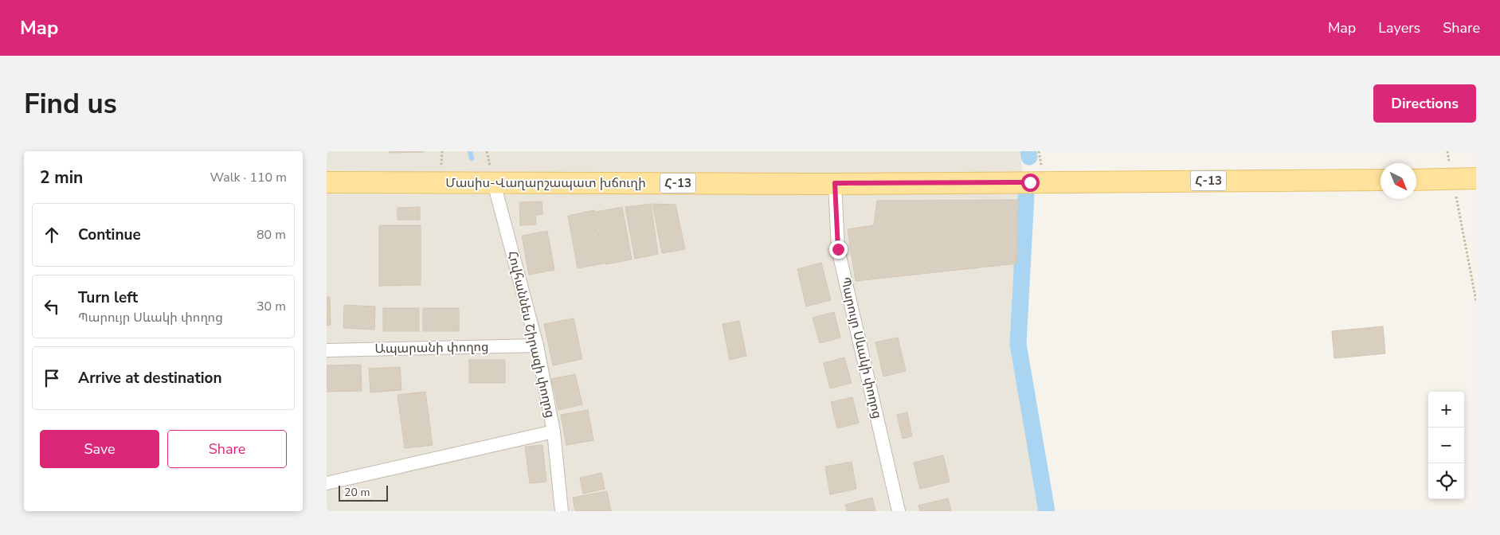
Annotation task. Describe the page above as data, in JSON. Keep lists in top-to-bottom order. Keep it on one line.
{"streets":{"main road":["Հ-13","Մասիս-Վաղարշապատ խճուղի"],"street":["Հովհաննես Շիրազի փողոց","Ապարանի փողոց","Պարույր Սևակի փողոց"]},"crossings":[["Մասիս-Վաղարշապատ խճուղի","Հովհաննես Շիրազի փողոց"],["Մասիս-Վաղարշապատ խճուղի","Պարույր Սևակի փողոց"],["Հովհաննես Շիրազի փողոց","Ապարանի փողոց"]],"scale_bar":"20 m","north":"bottom right","page":{"header":"Map","nav":["Map","Layers","Share"],"buttons":["Directions",["Save","Share"]],"title":"Find us","heading":["2 min","Walk · 110 m"],"list":[["Continue","80 m"],["Turn left","Պարույր Սևակի փողոց","30 m"],"Arrive at destination"],"map_buttons":["+","−"],"scale":"20 m"}}
